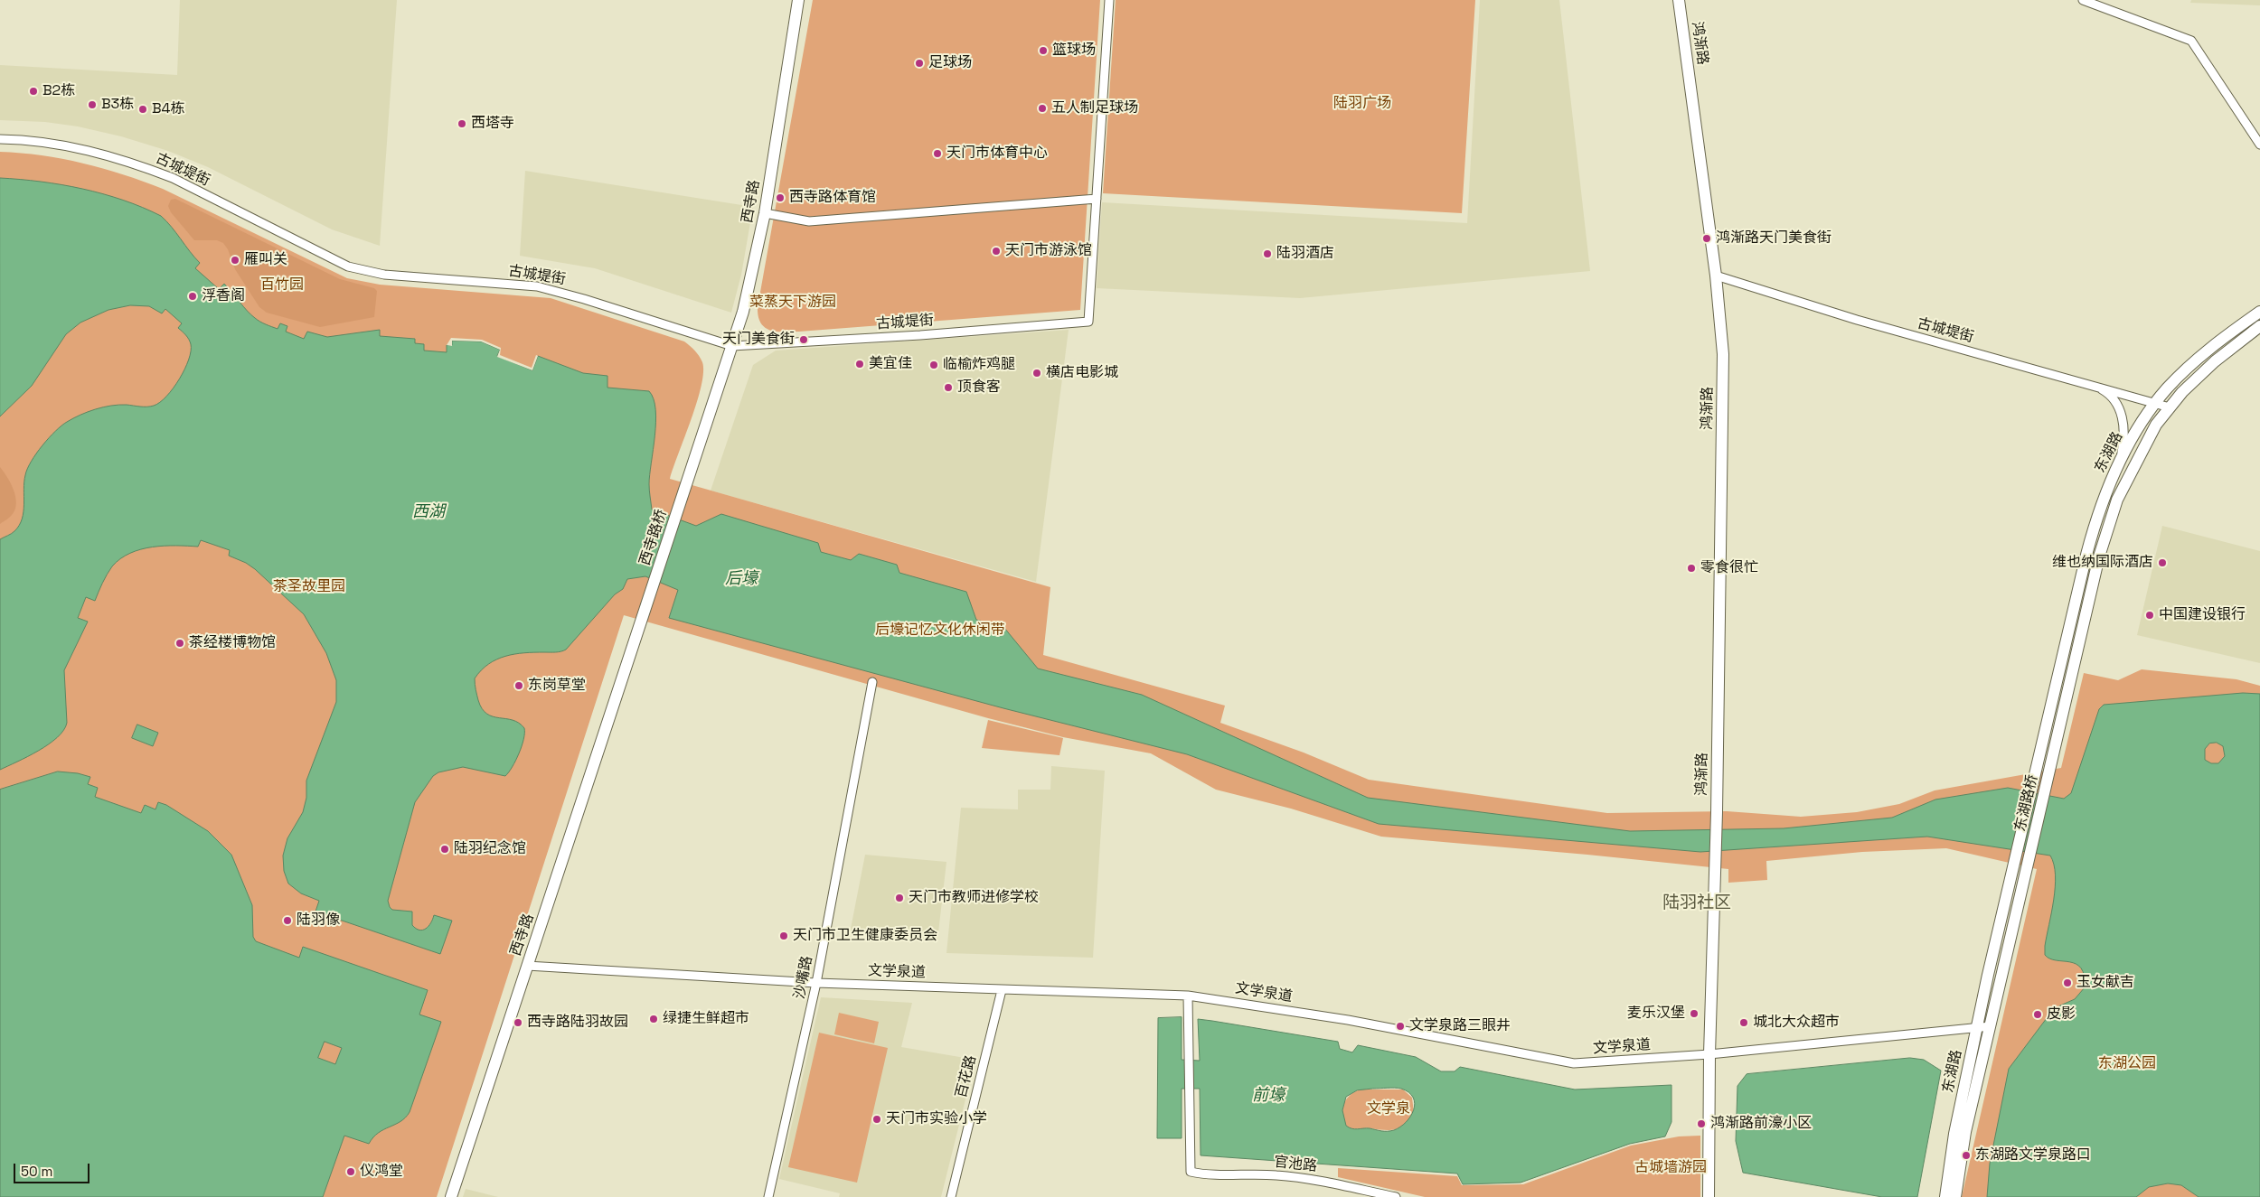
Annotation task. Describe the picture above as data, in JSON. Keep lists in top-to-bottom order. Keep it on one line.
{"streets":{"street":["鸿渐路","古城堤街","西寺路","东湖路","西寺路桥","东湖路桥","文学泉道","沙嘴路","百花路","官池路"]},"crossings":[["鸿渐路","古城堤街"],["鸿渐路","文学泉道"],["古城堤街","西寺路"],["古城堤街","东湖路"],["西寺路","西寺路桥"],["西寺路","文学泉道"],["东湖路","东湖路桥"],["东湖路","文学泉道"],["文学泉道","沙嘴路"],["文学泉道","百花路"],["文学泉道","官池路"]],"districts":["陆羽社区"],"water":["西湖","后壕","前壕"],"parks":["陆羽广场","百竹园","菜蒸天下游园","茶圣故里园","后壕记忆文化休闲带","东湖公园","文学泉","古城墙游园"],"places":["篮球场","足球场","B2栋","B3栋","五人制足球场","B4栋","西塔寺","天门市体育中心","西寺路体育馆","鸿渐路天门美食街","天门市游泳馆","陆羽酒店","雁叫关","浮香阁","天门美食街","美宜佳","临榆炸鸡腿","横店电影城","顶食客","维也纳国际酒店","零食很忙","中国建设银行","茶经楼博物馆","东岗草堂","陆羽纪念馆","天门市教师进修学校","陆羽像","天门市卫生健康委员会","玉女献吉","麦乐汉堡","皮影","绿捷生鲜超市","西寺路陆羽故园","城北大众超市","文学泉路三眼井","天门市实验小学","鸿渐路前濠小区","东湖路文学泉路口","仪鸿堂"],"scale_bar":"50 m"}
